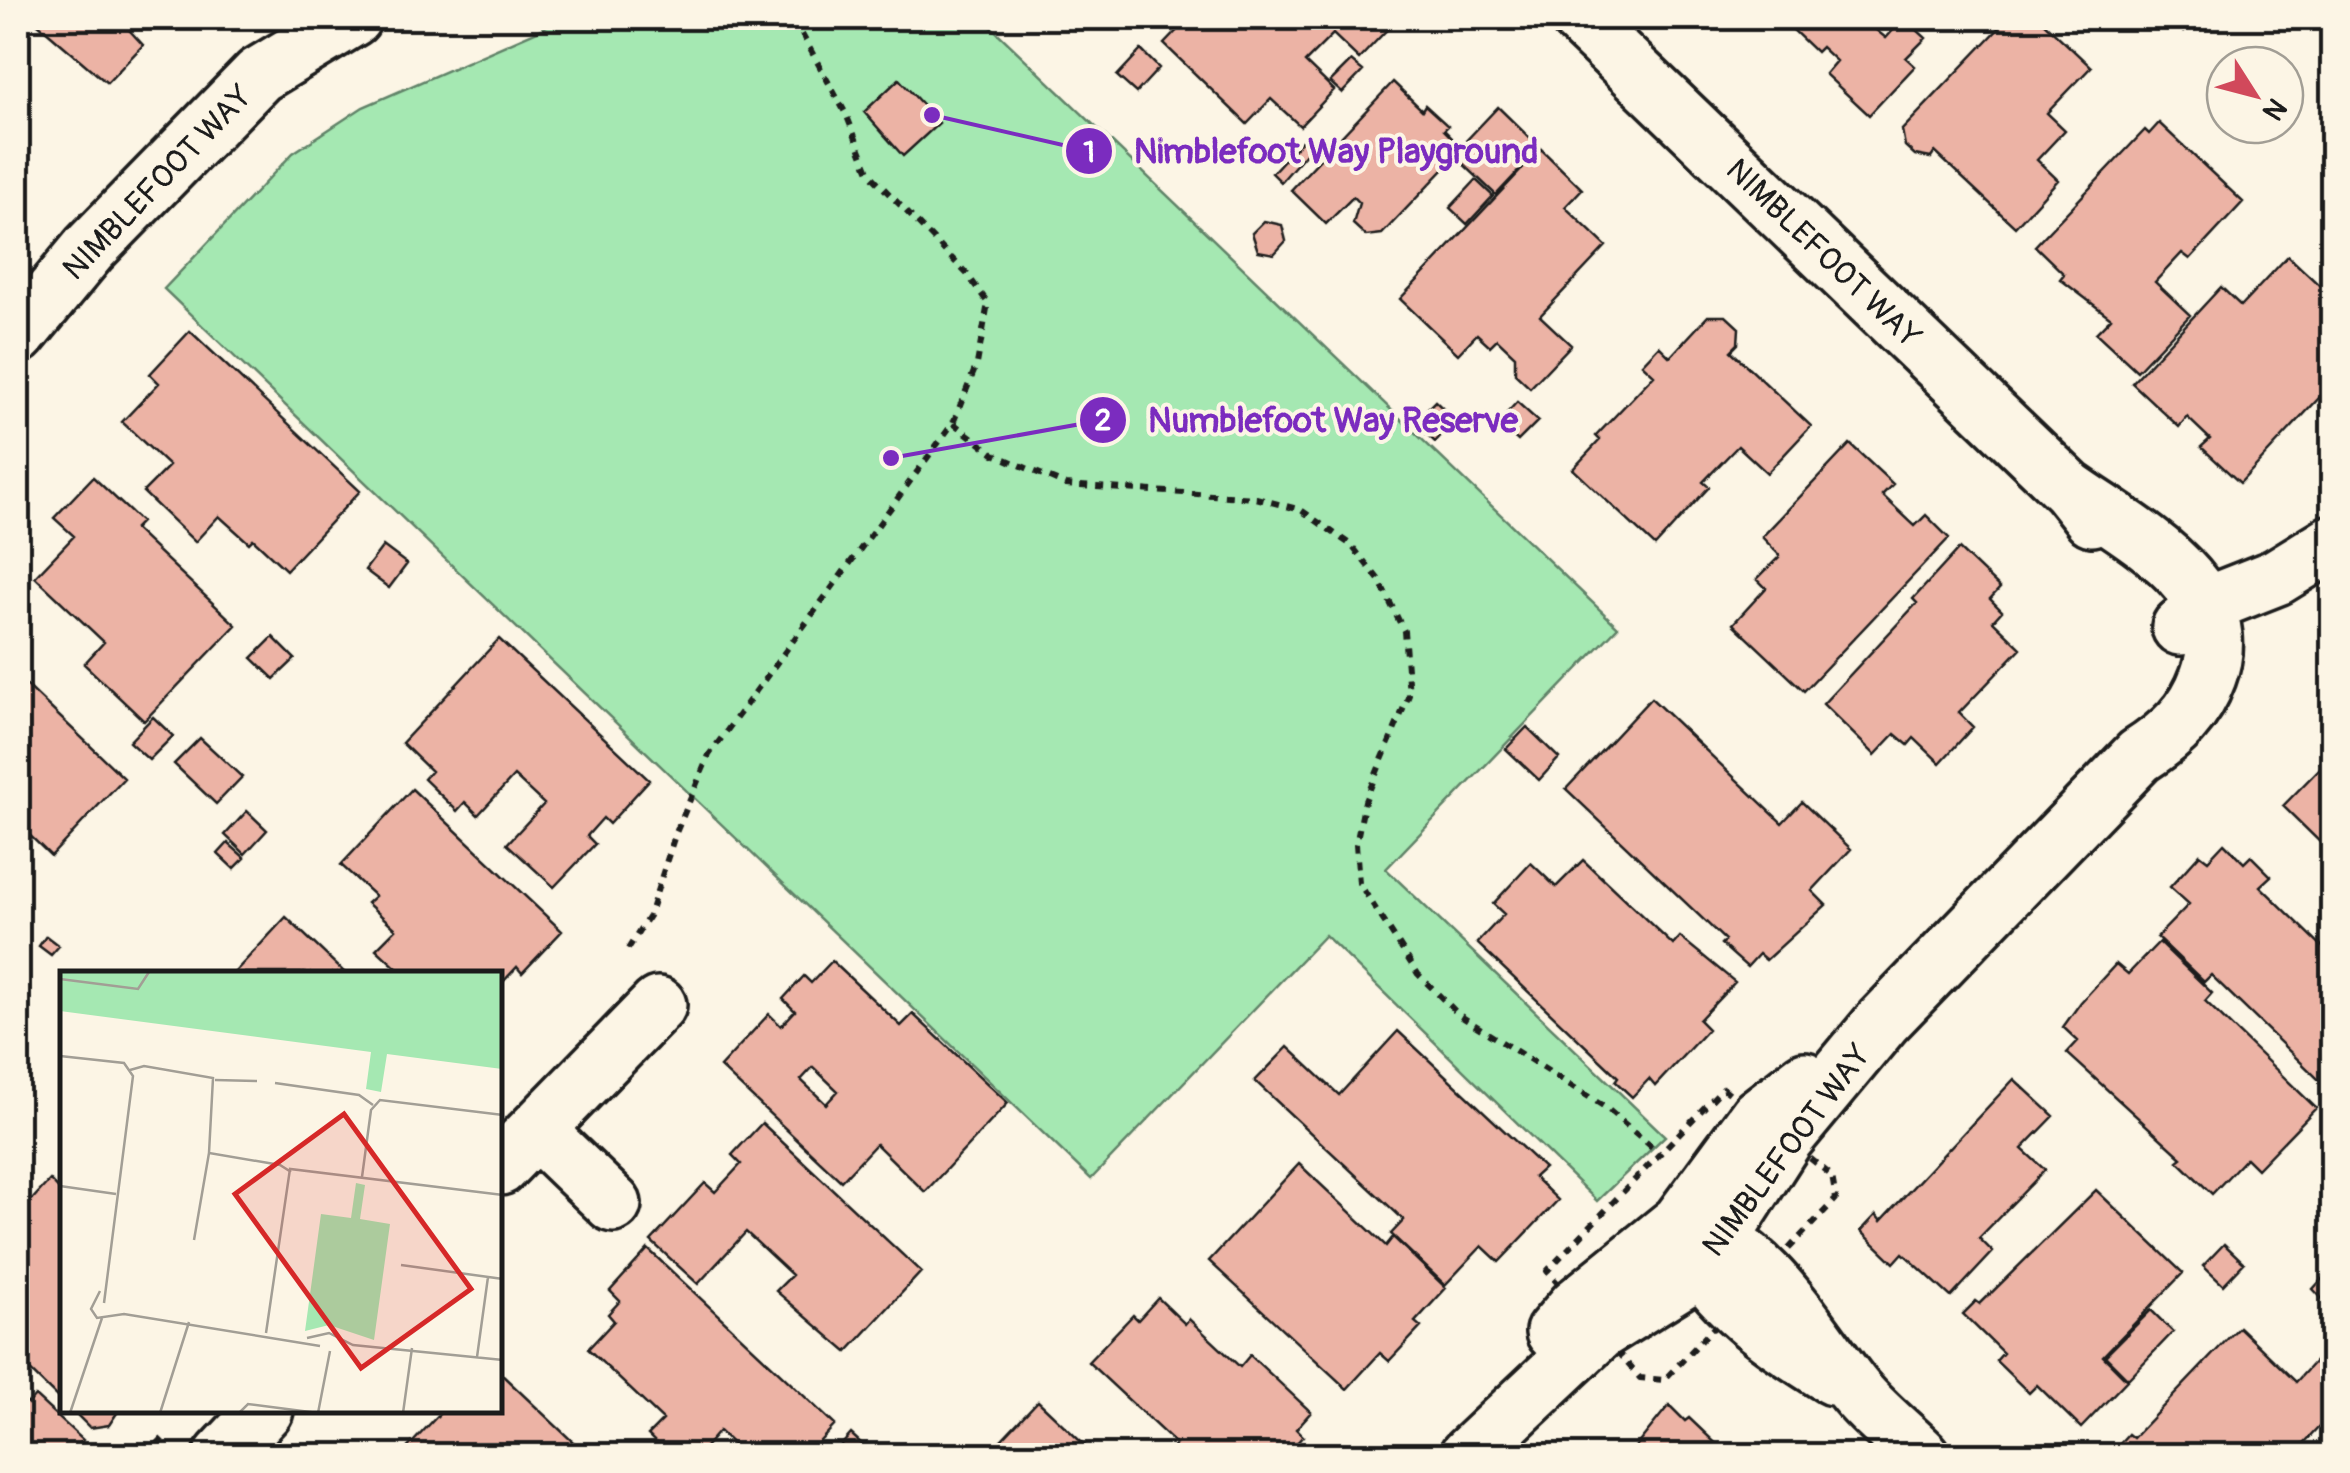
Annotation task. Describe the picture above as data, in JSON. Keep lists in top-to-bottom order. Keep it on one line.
{"streets":{"street":["NIMBLEFOOT WAY"]},"places":["Nimblefoot Way Playground","Numblefoot Way Reserve"],"north":"bottom right"}
